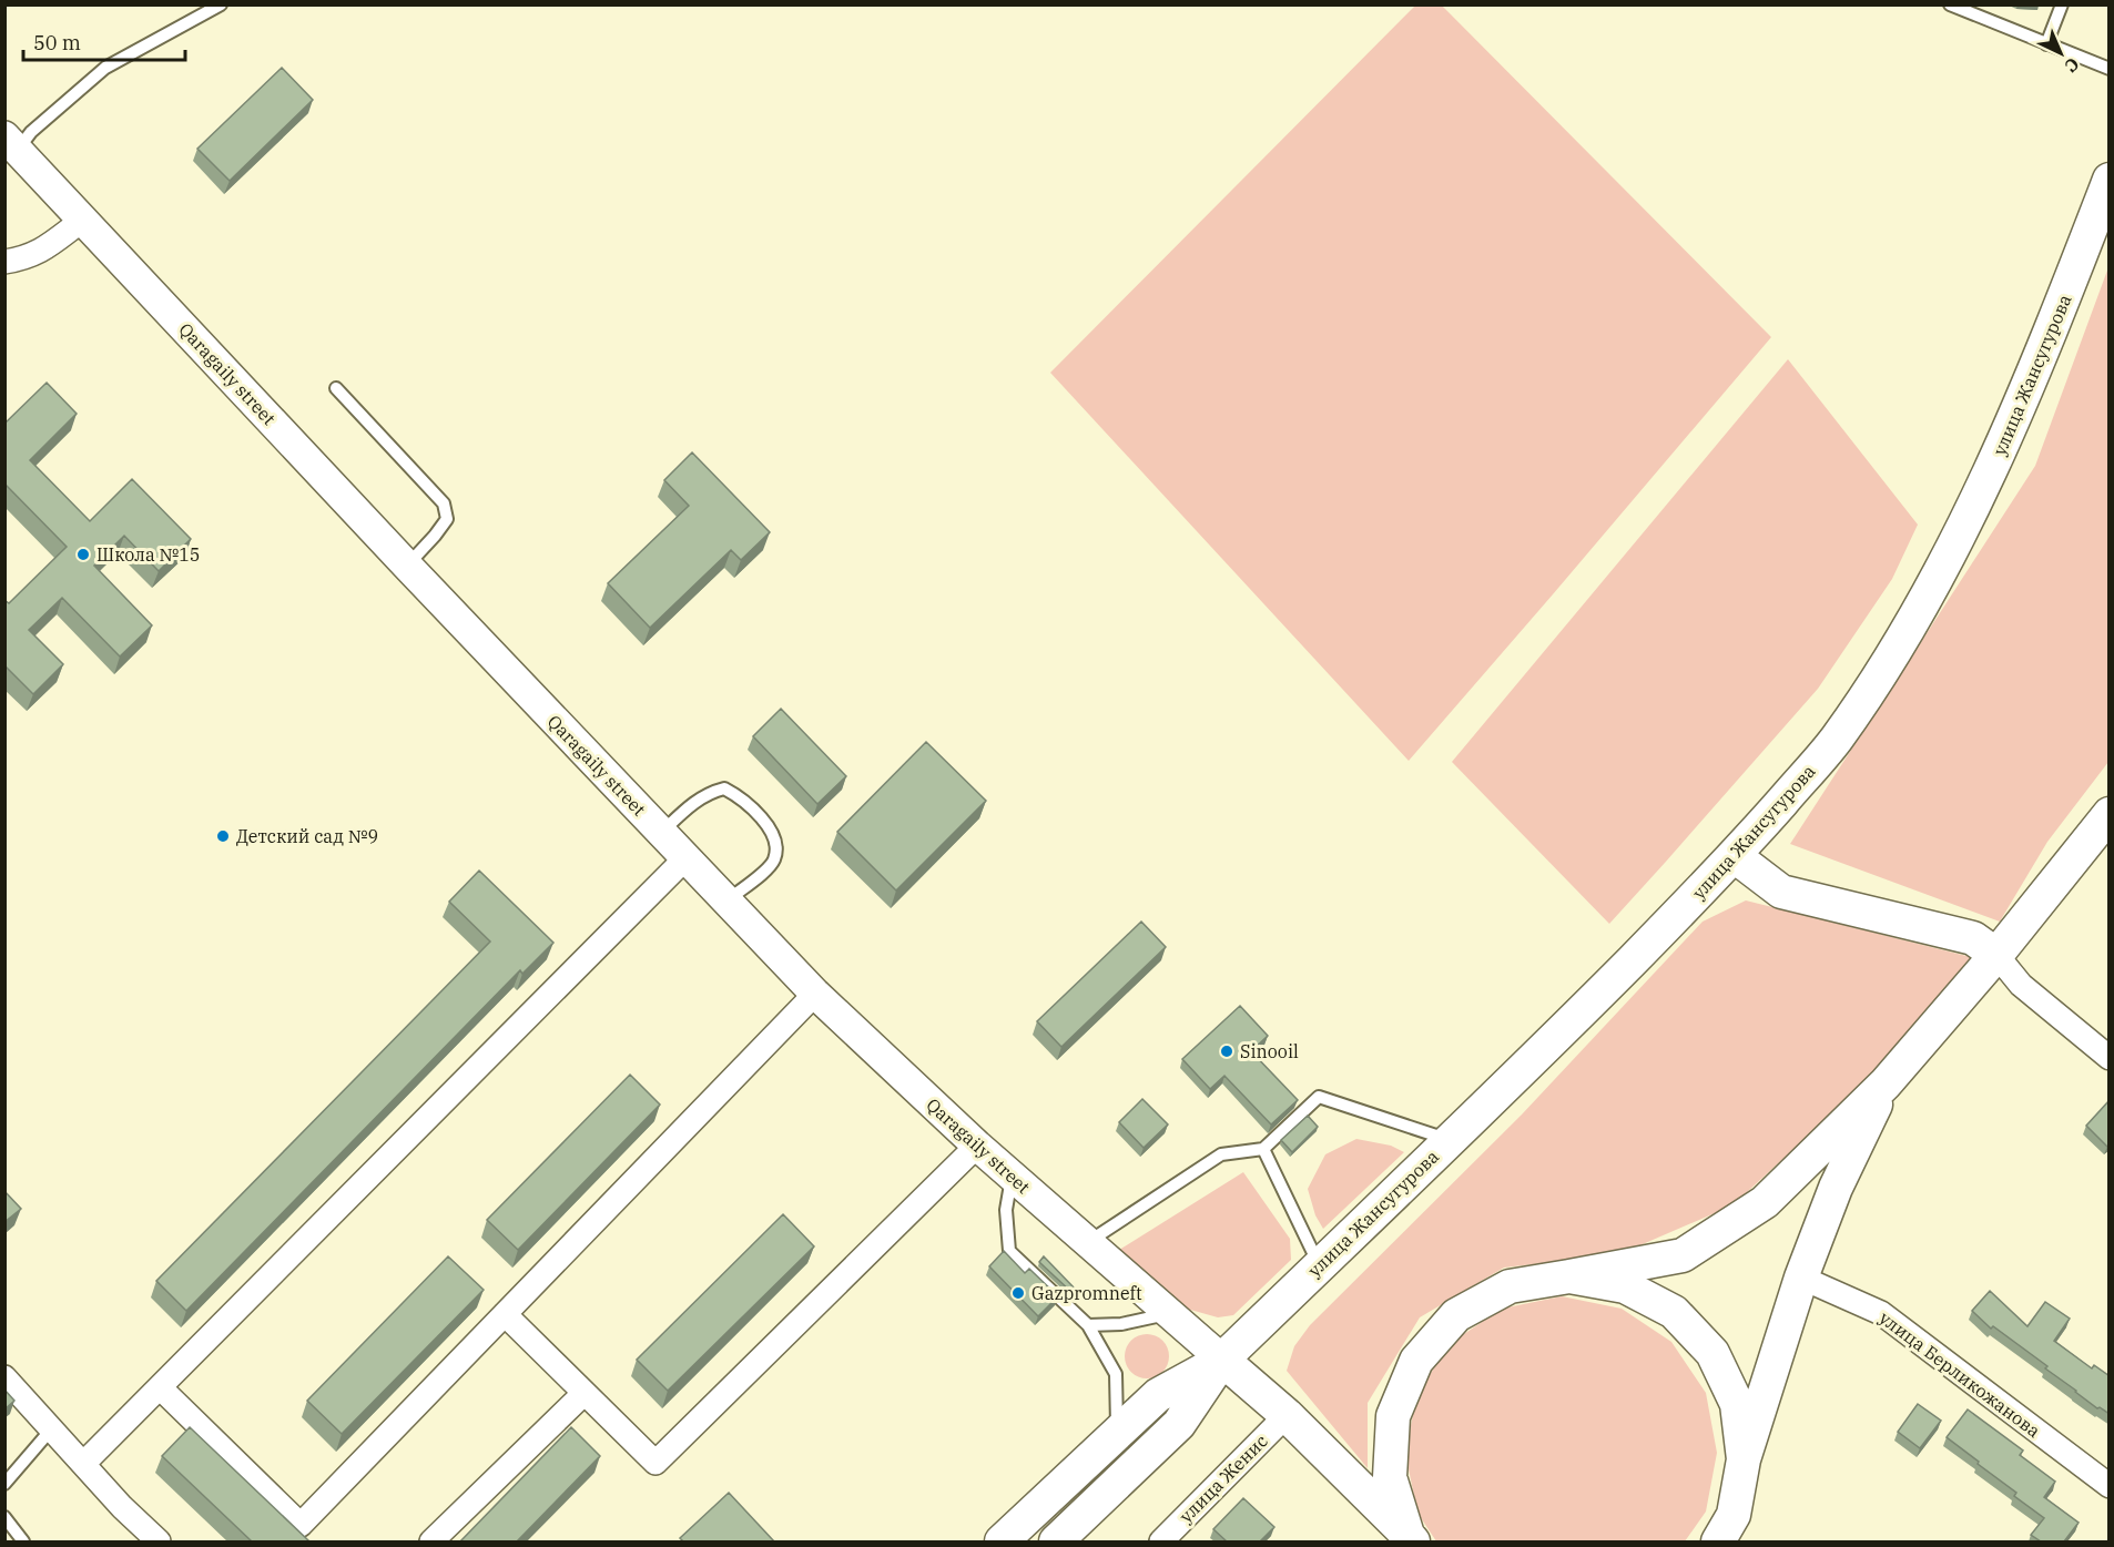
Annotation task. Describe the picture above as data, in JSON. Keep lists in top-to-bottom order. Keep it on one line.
{"streets":{"main road":["улица Жансугурова"],"street":["Qaragaily street","улица Берликожанова","улица Женис"]},"crossings":[["Qaragaily street","улица Жансугурова"]],"places":["Школа №15","Детский сад №9","Sinooil","Gazpromneft"],"scale_bar":"50 m","north":"bottom right"}
